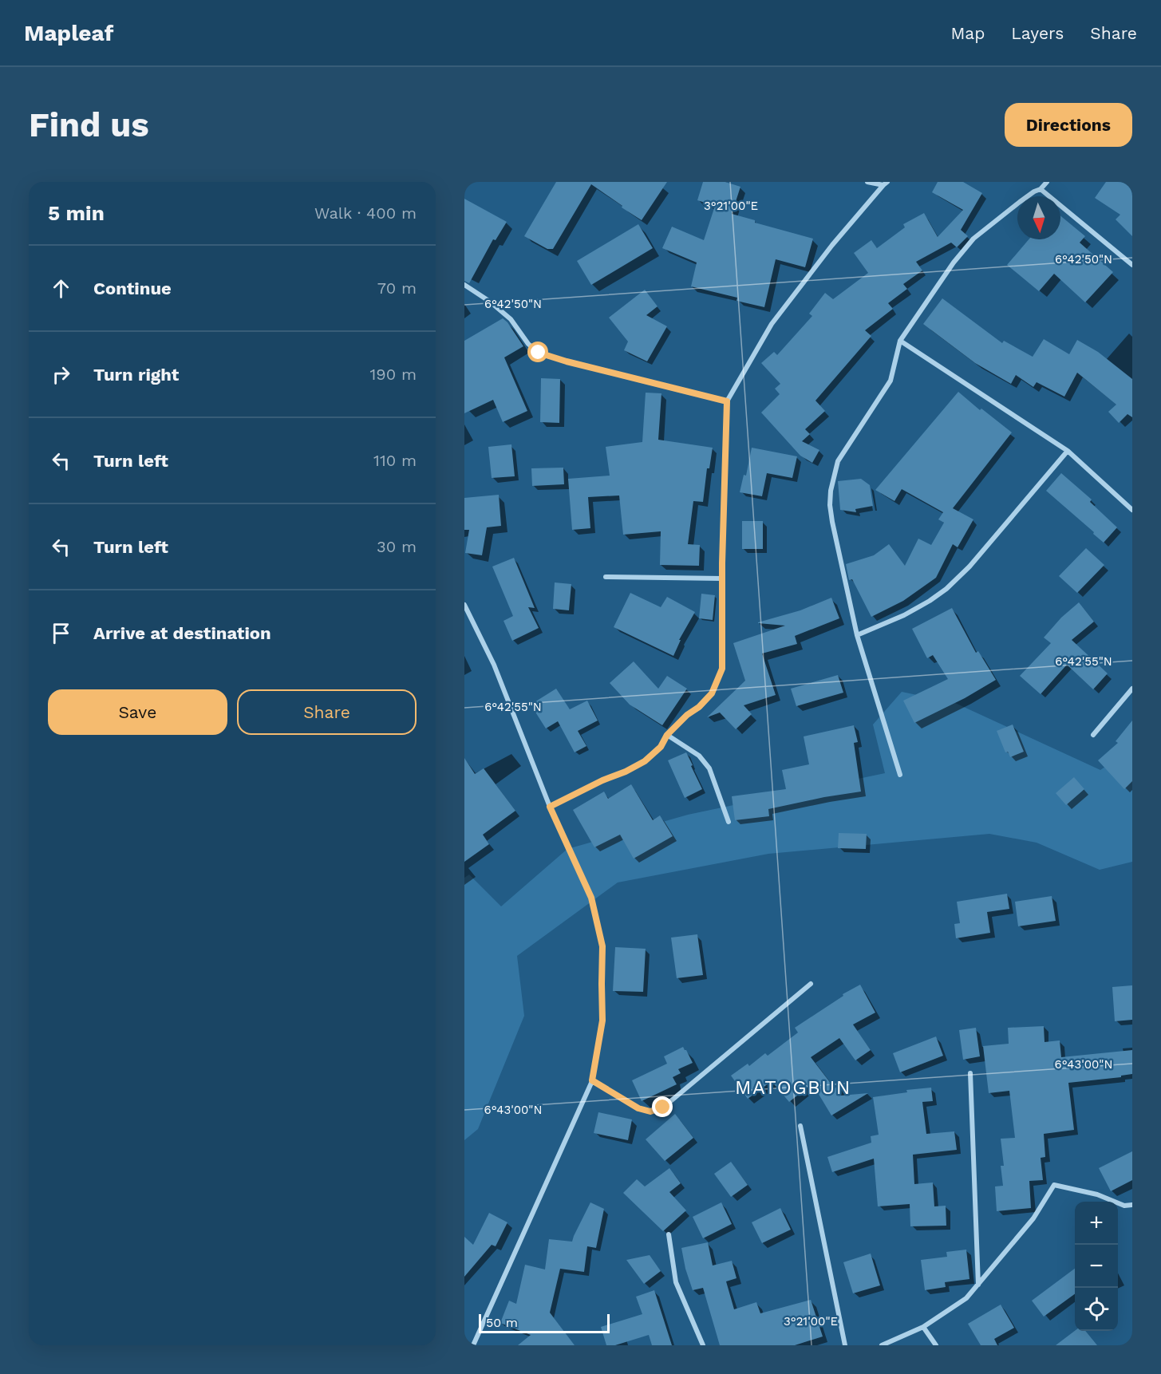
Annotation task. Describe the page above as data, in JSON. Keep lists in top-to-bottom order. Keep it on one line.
{"districts":["MATOGBUN"],"scale_bar":"50 m","north":"bottom","page":{"header":"Mapleaf","nav":["Map","Layers","Share"],"buttons":["Directions",["Save","Share"]],"title":"Find us","heading":["5 min","Walk · 400 m"],"list":[["Continue","70 m"],["Turn right","190 m"],["Turn left","110 m"],["Turn left","30 m"],"Arrive at destination"],"map_buttons":["+","−"],"scale":"50 m"},"coordinates":["3°21'00\"E","6°42'50\"N","6°42'55\"N","6°43'00\"N"]}
